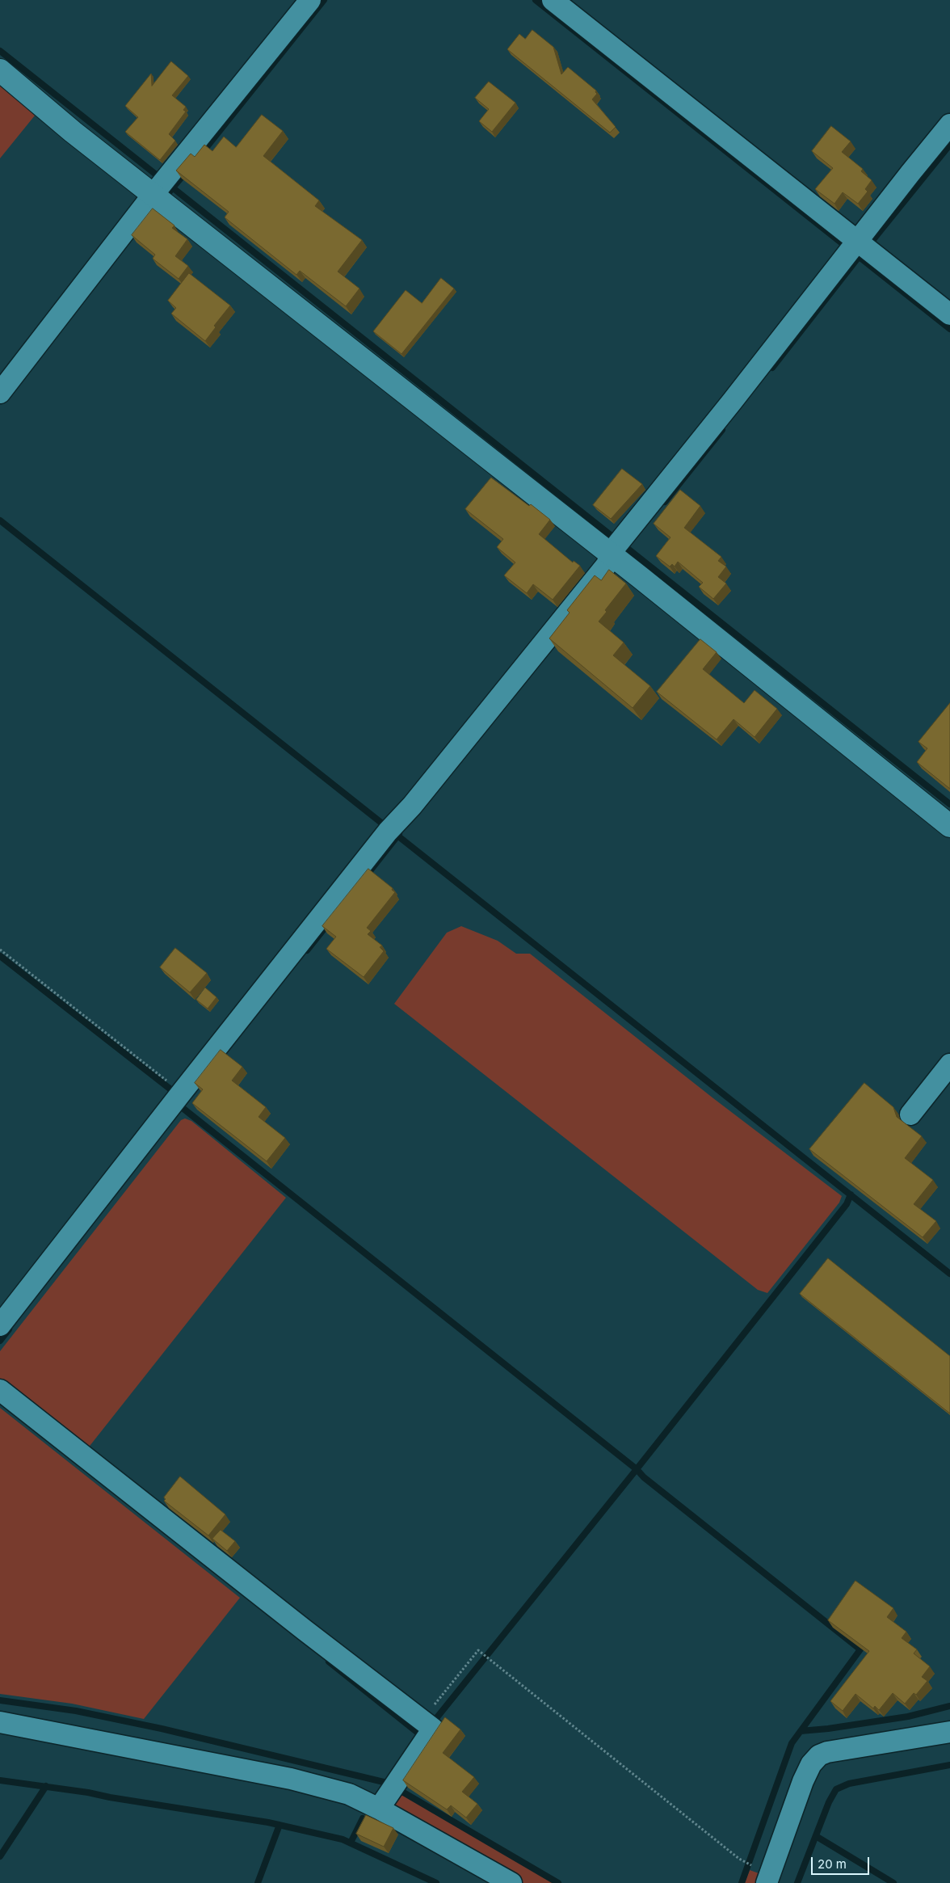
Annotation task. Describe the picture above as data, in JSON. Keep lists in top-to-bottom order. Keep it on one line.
{"scale_bar":"20 m"}
